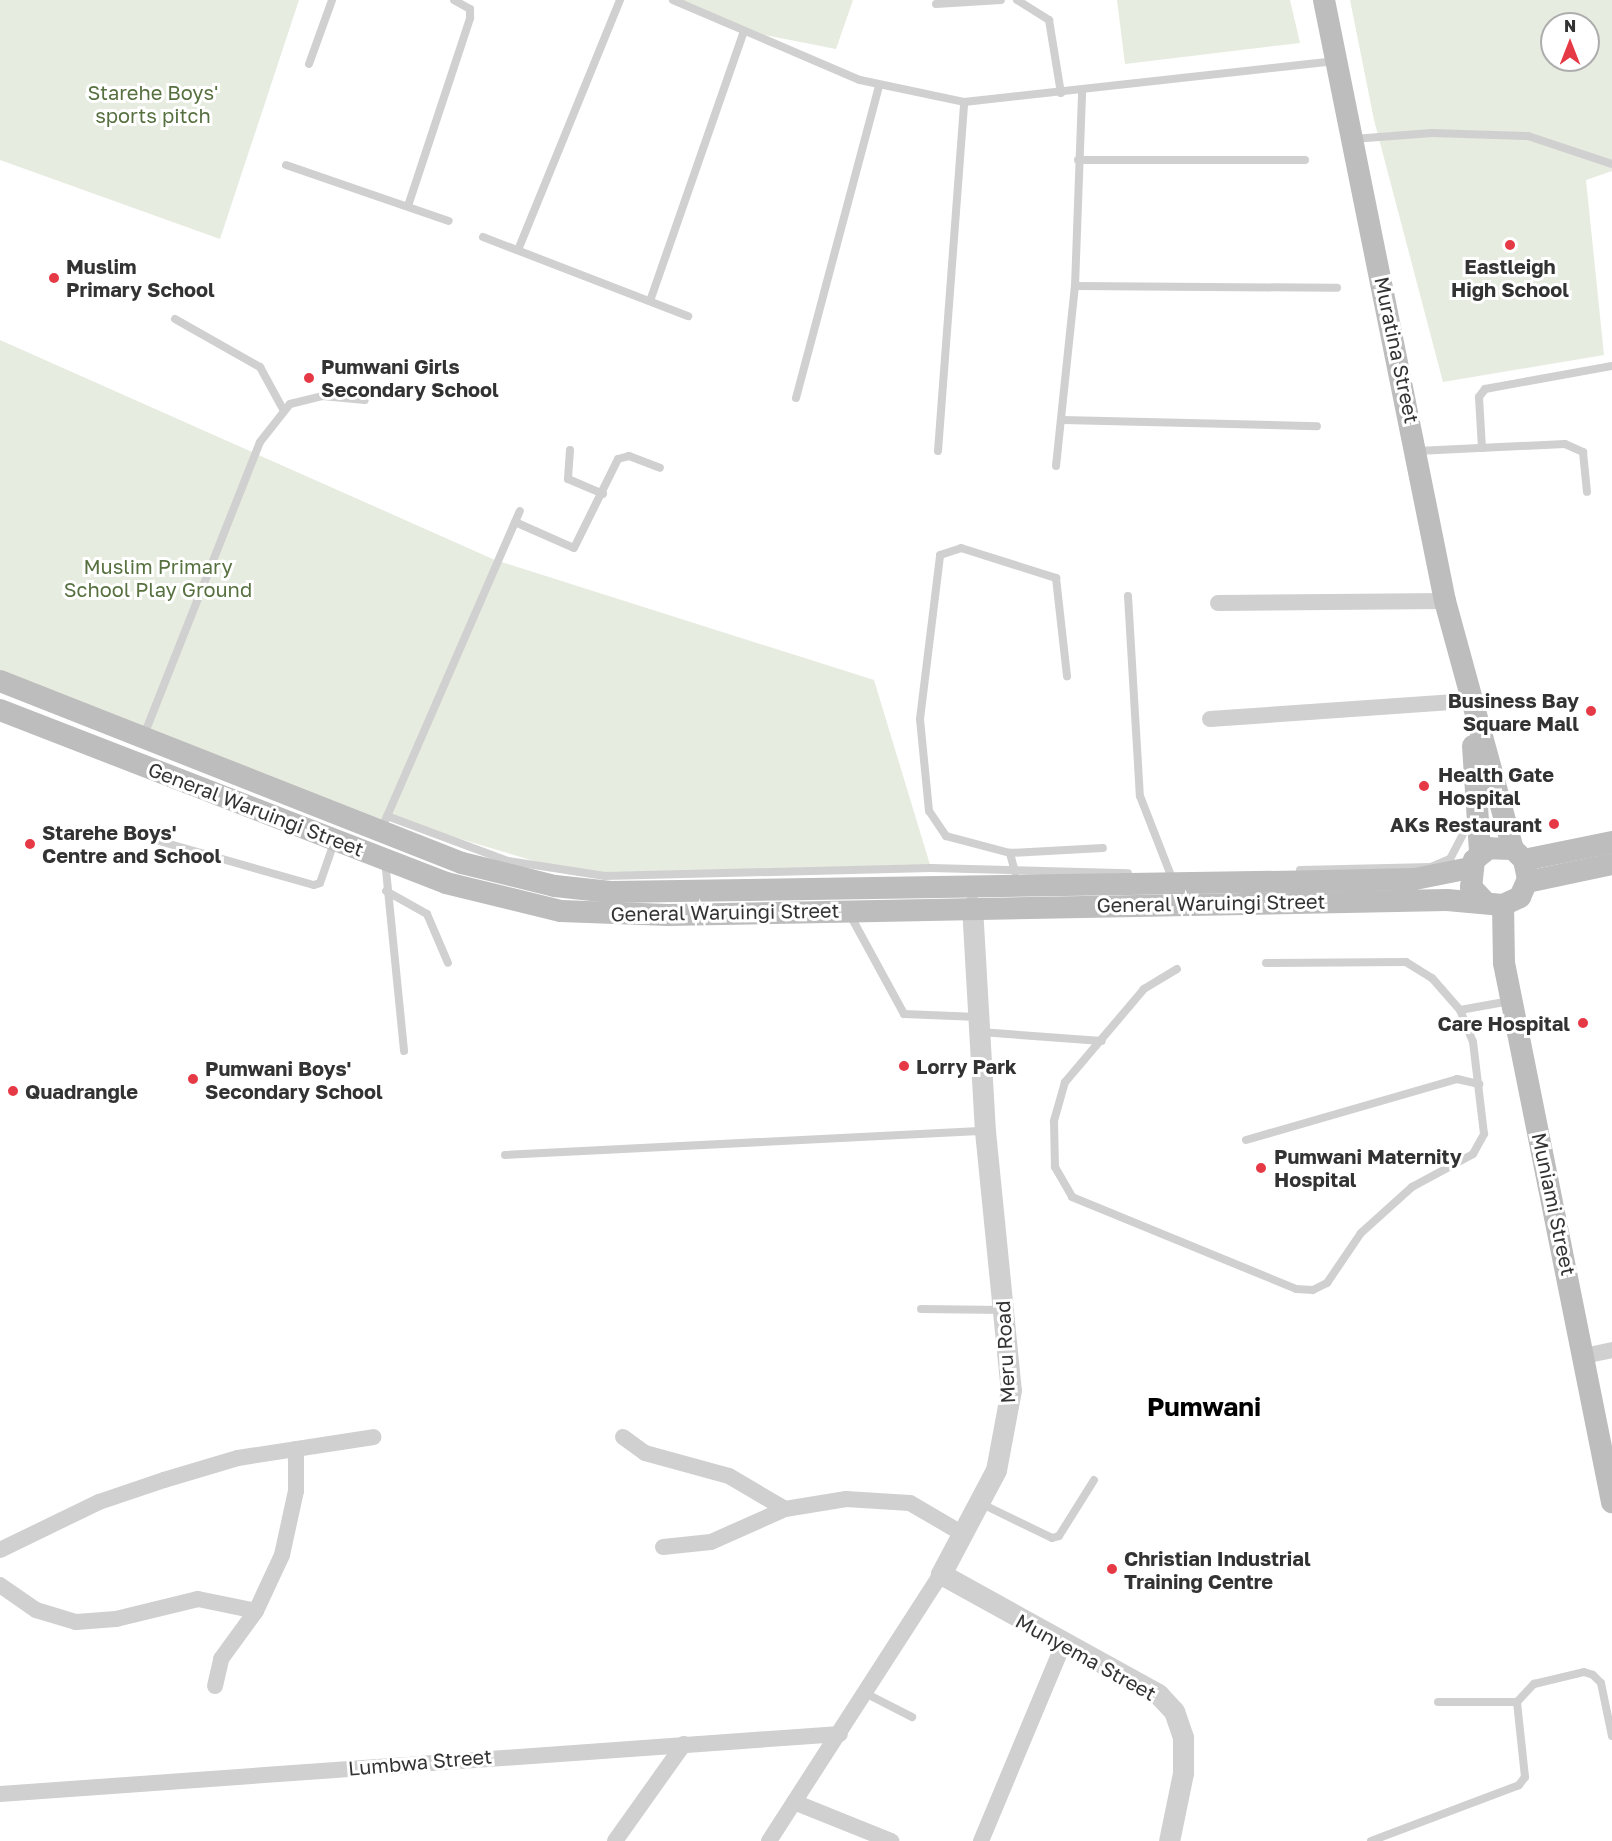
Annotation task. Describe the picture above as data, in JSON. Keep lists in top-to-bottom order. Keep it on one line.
{"streets":{"main road":["Muratina Street","General Waruingi Street","Muniami Street"],"street":["Meru Road","Munyema Street","Lumbwa Street"]},"crossings":[["Muratina Street","General Waruingi Street"],["Muratina Street","Muniami Street"],["General Waruingi Street","Muniami Street"],["General Waruingi Street","Meru Road"],["Meru Road","Munyema Street"],["Meru Road","Lumbwa Street"]],"districts":["Pumwani"],"parks":["Starehe Boys' sports pitch","Muslim Primary School Play Ground"],"places":["Eastleigh High School","Muslim Primary School","Pumwani Girls Secondary School","Business Bay Square Mall","Health Gate Hospital","AKs Restaurant","Starehe Boys' Centre and School","Care Hospital","Lorry Park","Pumwani Boys' Secondary School","Quadrangle","Pumwani Maternity Hospital","Christian Industrial Training Centre"],"north":"top"}
